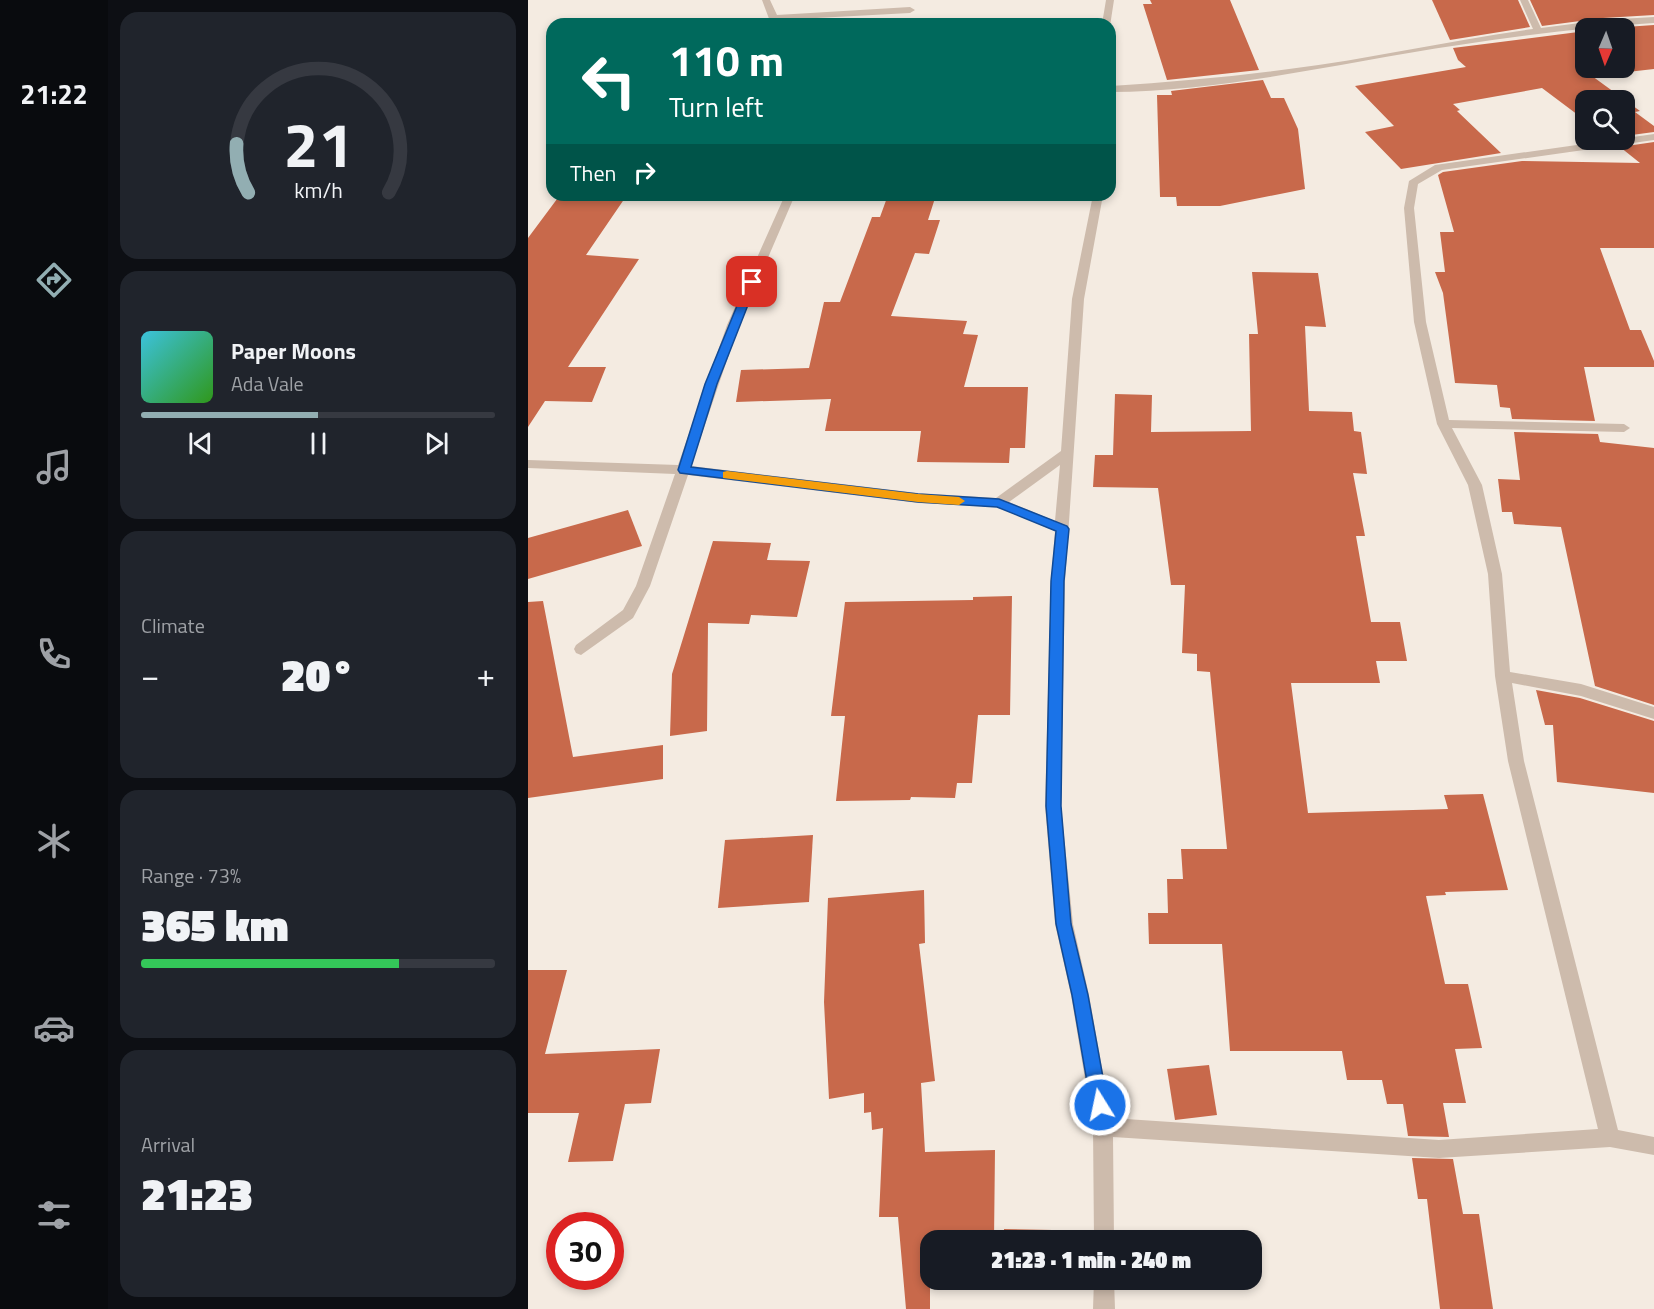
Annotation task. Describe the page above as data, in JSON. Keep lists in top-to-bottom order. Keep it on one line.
{"north":"bottom","page":{"tabs":"21:22","turn":["110 m","Turn left"],"then":"Then","song":["Paper Moons","Ada Vale"],"tile":["Climate",["Range · 73%","365 km"],["Arrival","21:23"]],"heat":["−","20°","+"],"limit":"30","trip":"21:23 · 1 min · 240 m","gauge":["21","km/h"]}}
